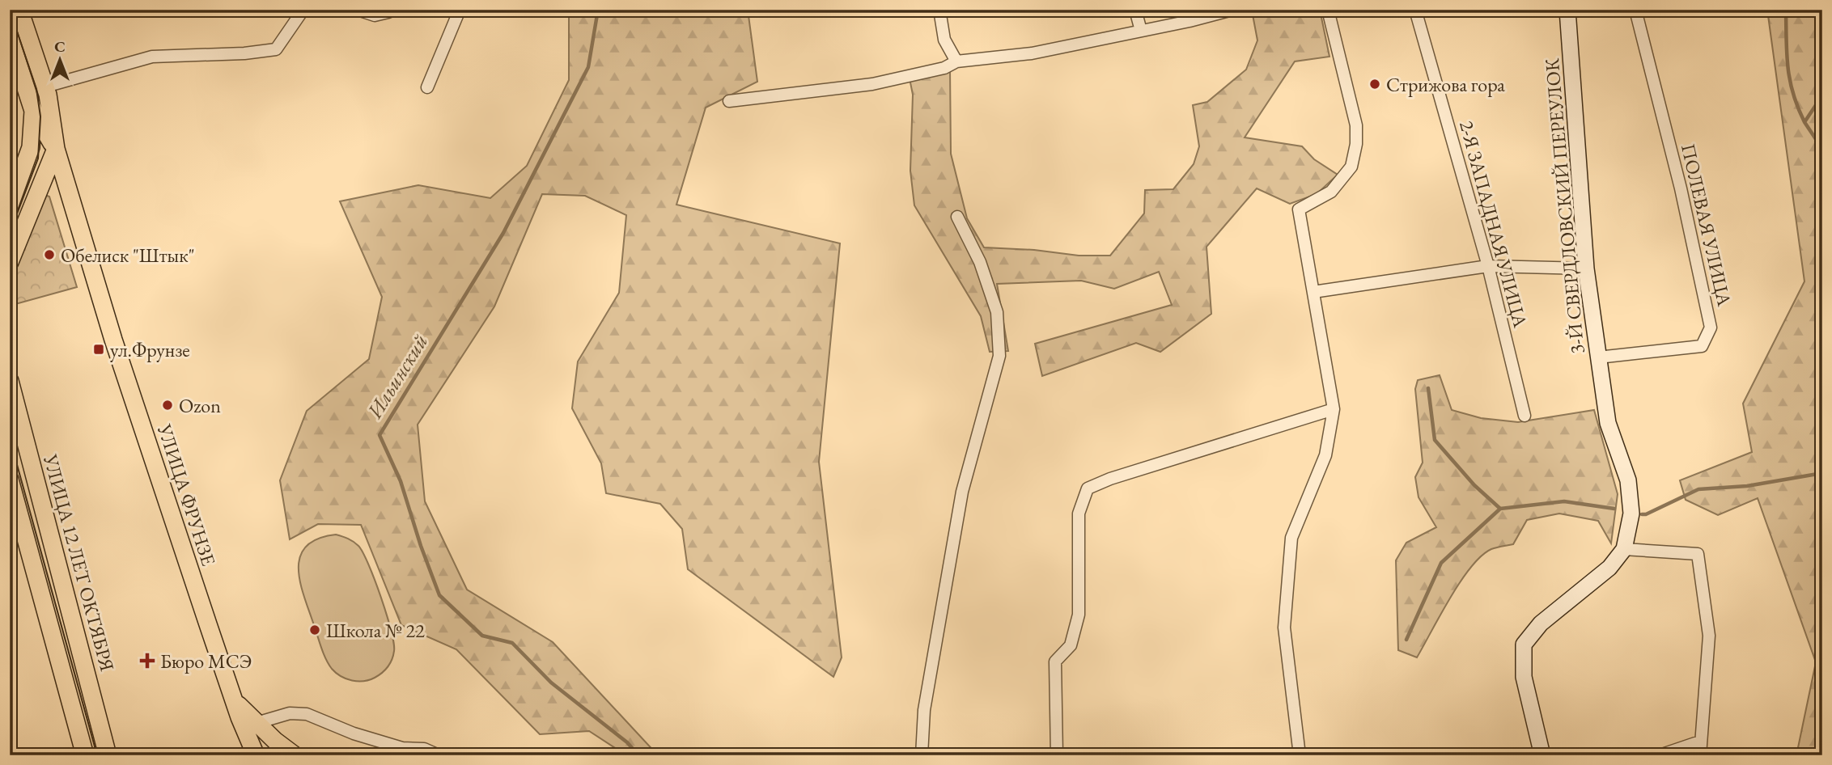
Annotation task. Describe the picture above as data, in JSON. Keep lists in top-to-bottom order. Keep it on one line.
{"streets":{"main road":["3-Й СВЕРДЛОВСКИЙ ПЕРЕУЛОК","УЛИЦА ФРУНЗЕ","УЛИЦА 12 ЛЕТ ОКТЯБРЯ"],"street":["2-Я ЗАПАДНАЯ УЛИЦА","ПОЛЕВАЯ УЛИЦА"]},"crossings":[["3-Й СВЕРДЛОВСКИЙ ПЕРЕУЛОК","ПОЛЕВАЯ УЛИЦА"]],"water":["Ильинский"],"places":{"other":["Стрижова гора","Обелиск \"Штык\"","Ozon","Школа № 22"],"transit":["ул.Фрунзе"],"health":["Бюро МСЭ"]},"north":"top"}
